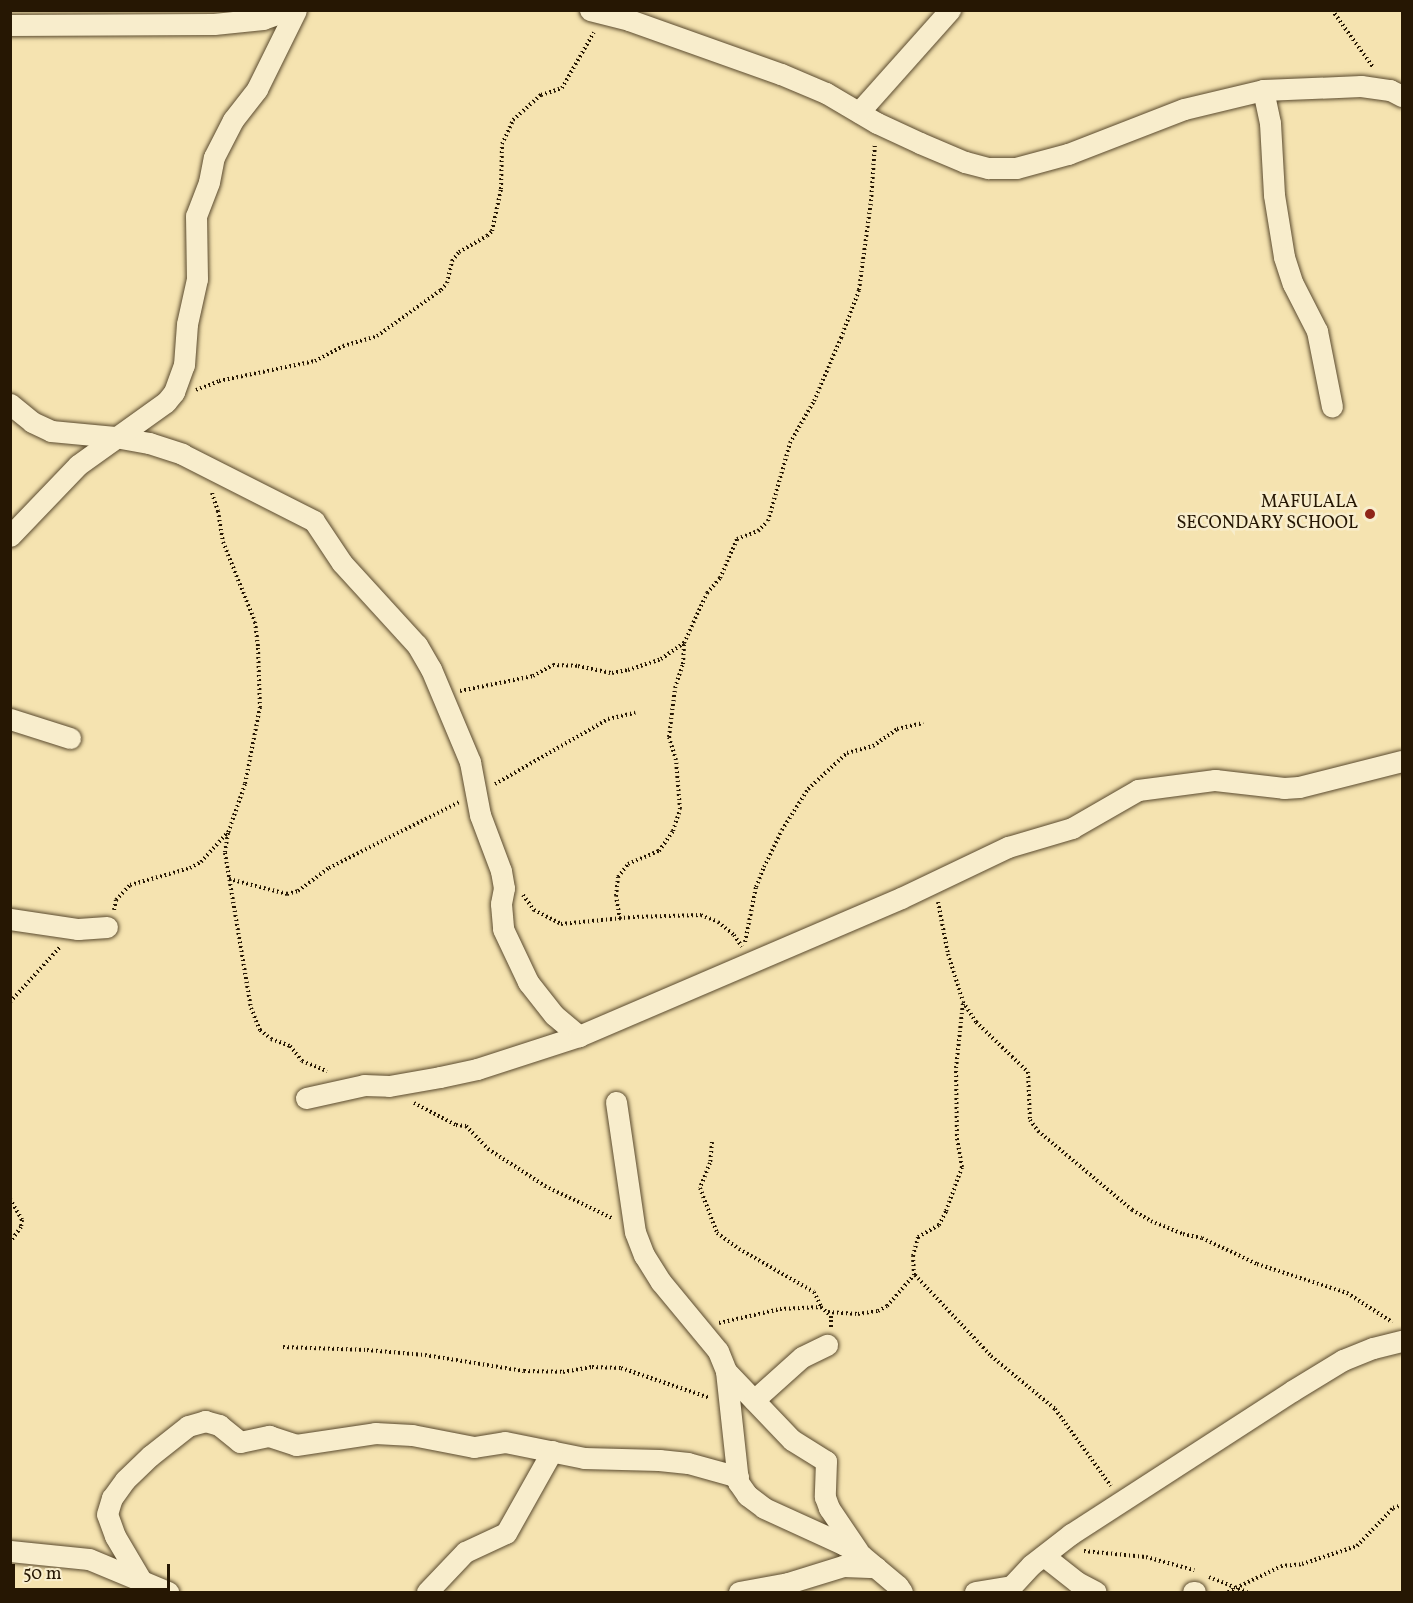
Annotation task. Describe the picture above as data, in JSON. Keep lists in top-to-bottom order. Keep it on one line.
{"places":["MAFULALA SECONDARY SCHOOL"],"scale_bar":"50 m"}
